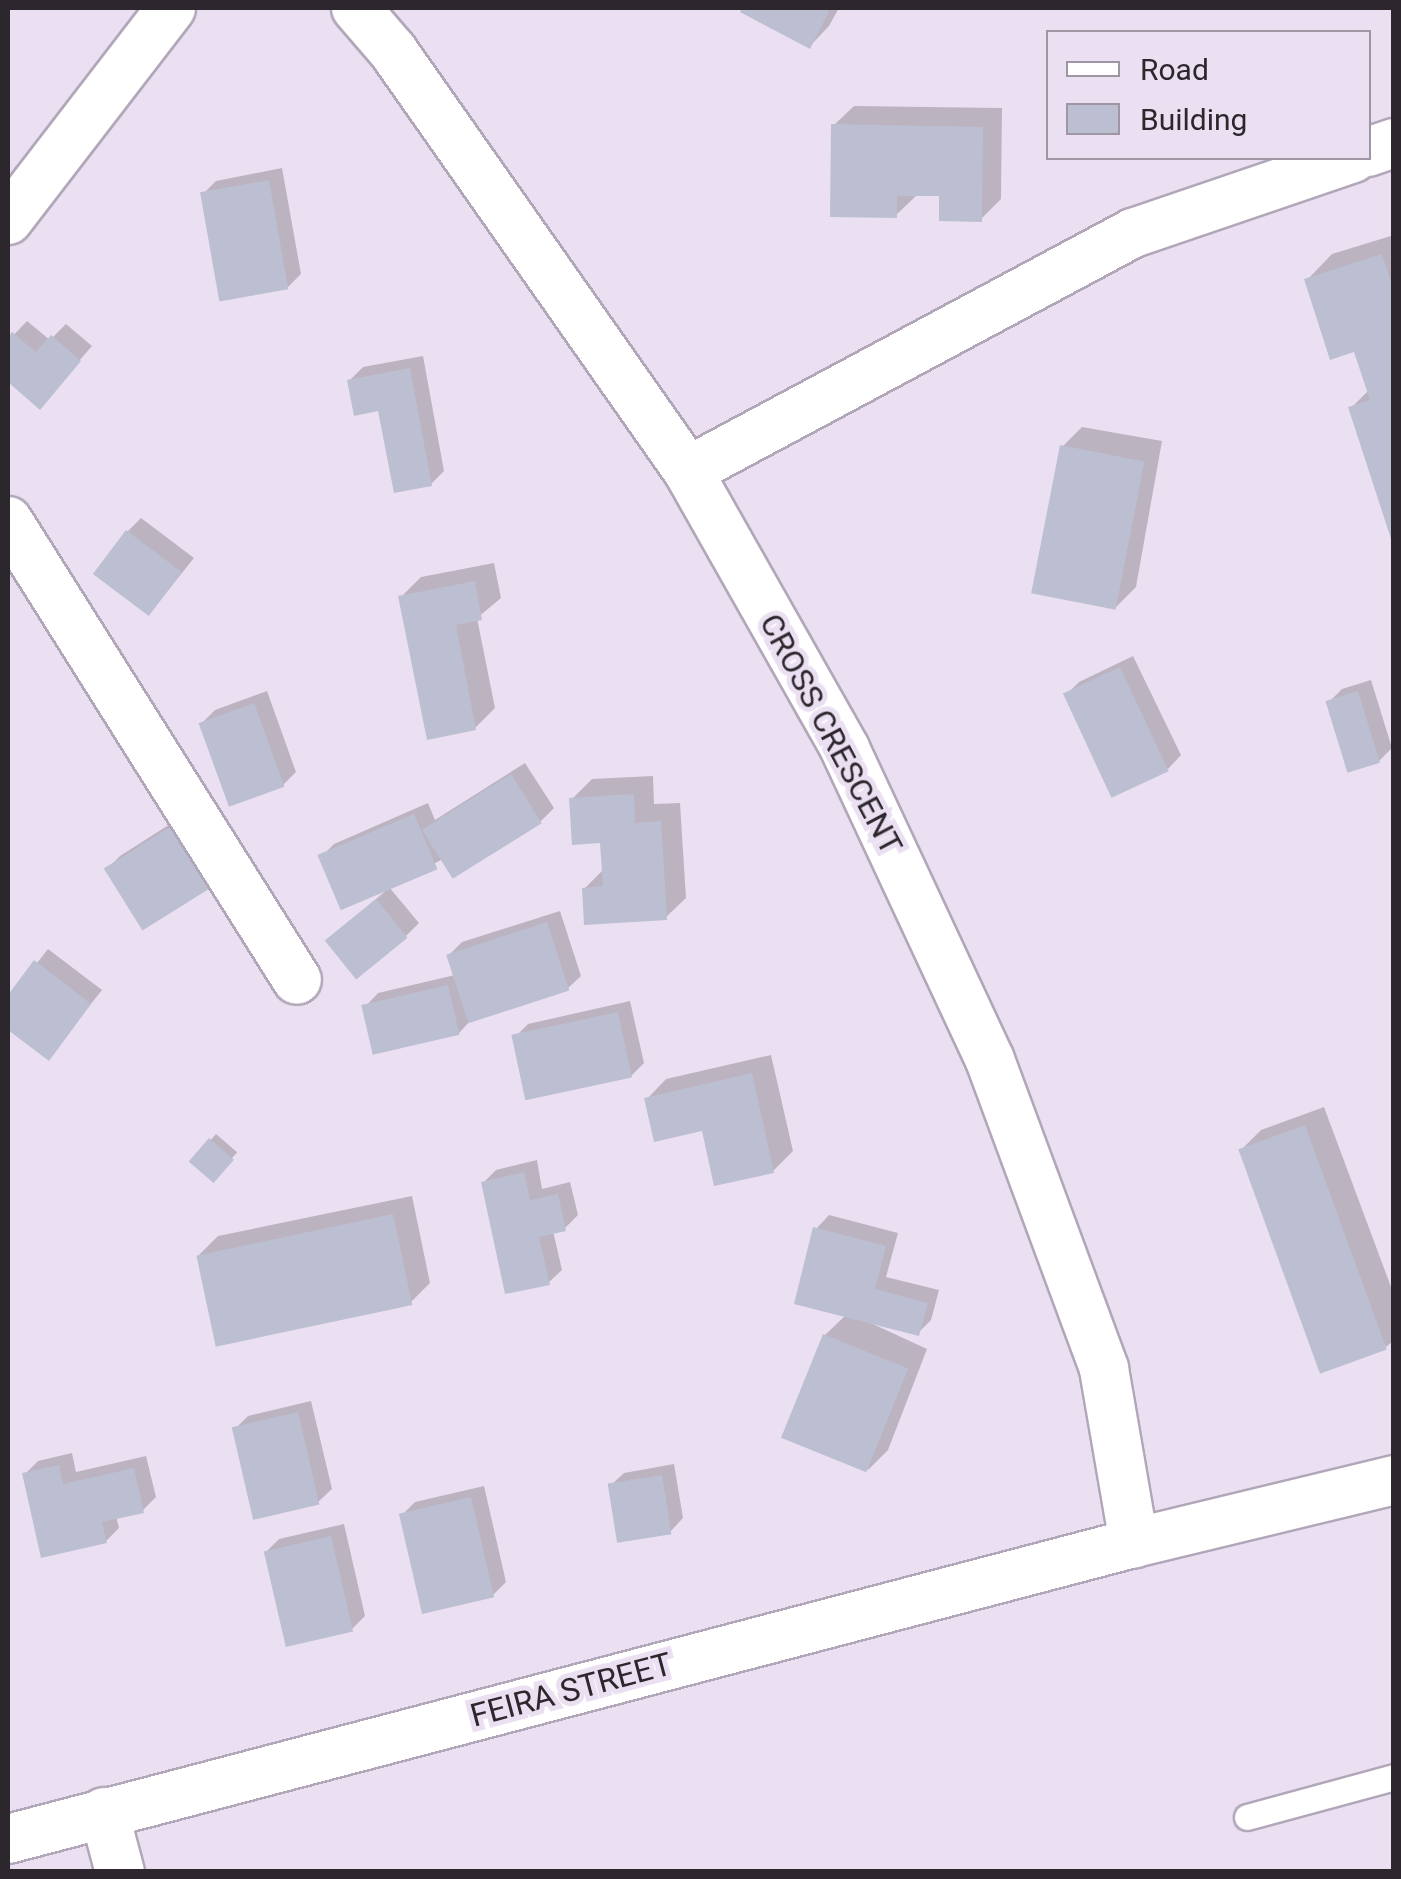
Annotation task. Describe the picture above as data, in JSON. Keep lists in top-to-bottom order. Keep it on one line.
{"streets":{"street":["CROSS CRESCENT","FEIRA STREET"]},"crossings":[["CROSS CRESCENT","FEIRA STREET"]],"legend":["Road","Building"]}
